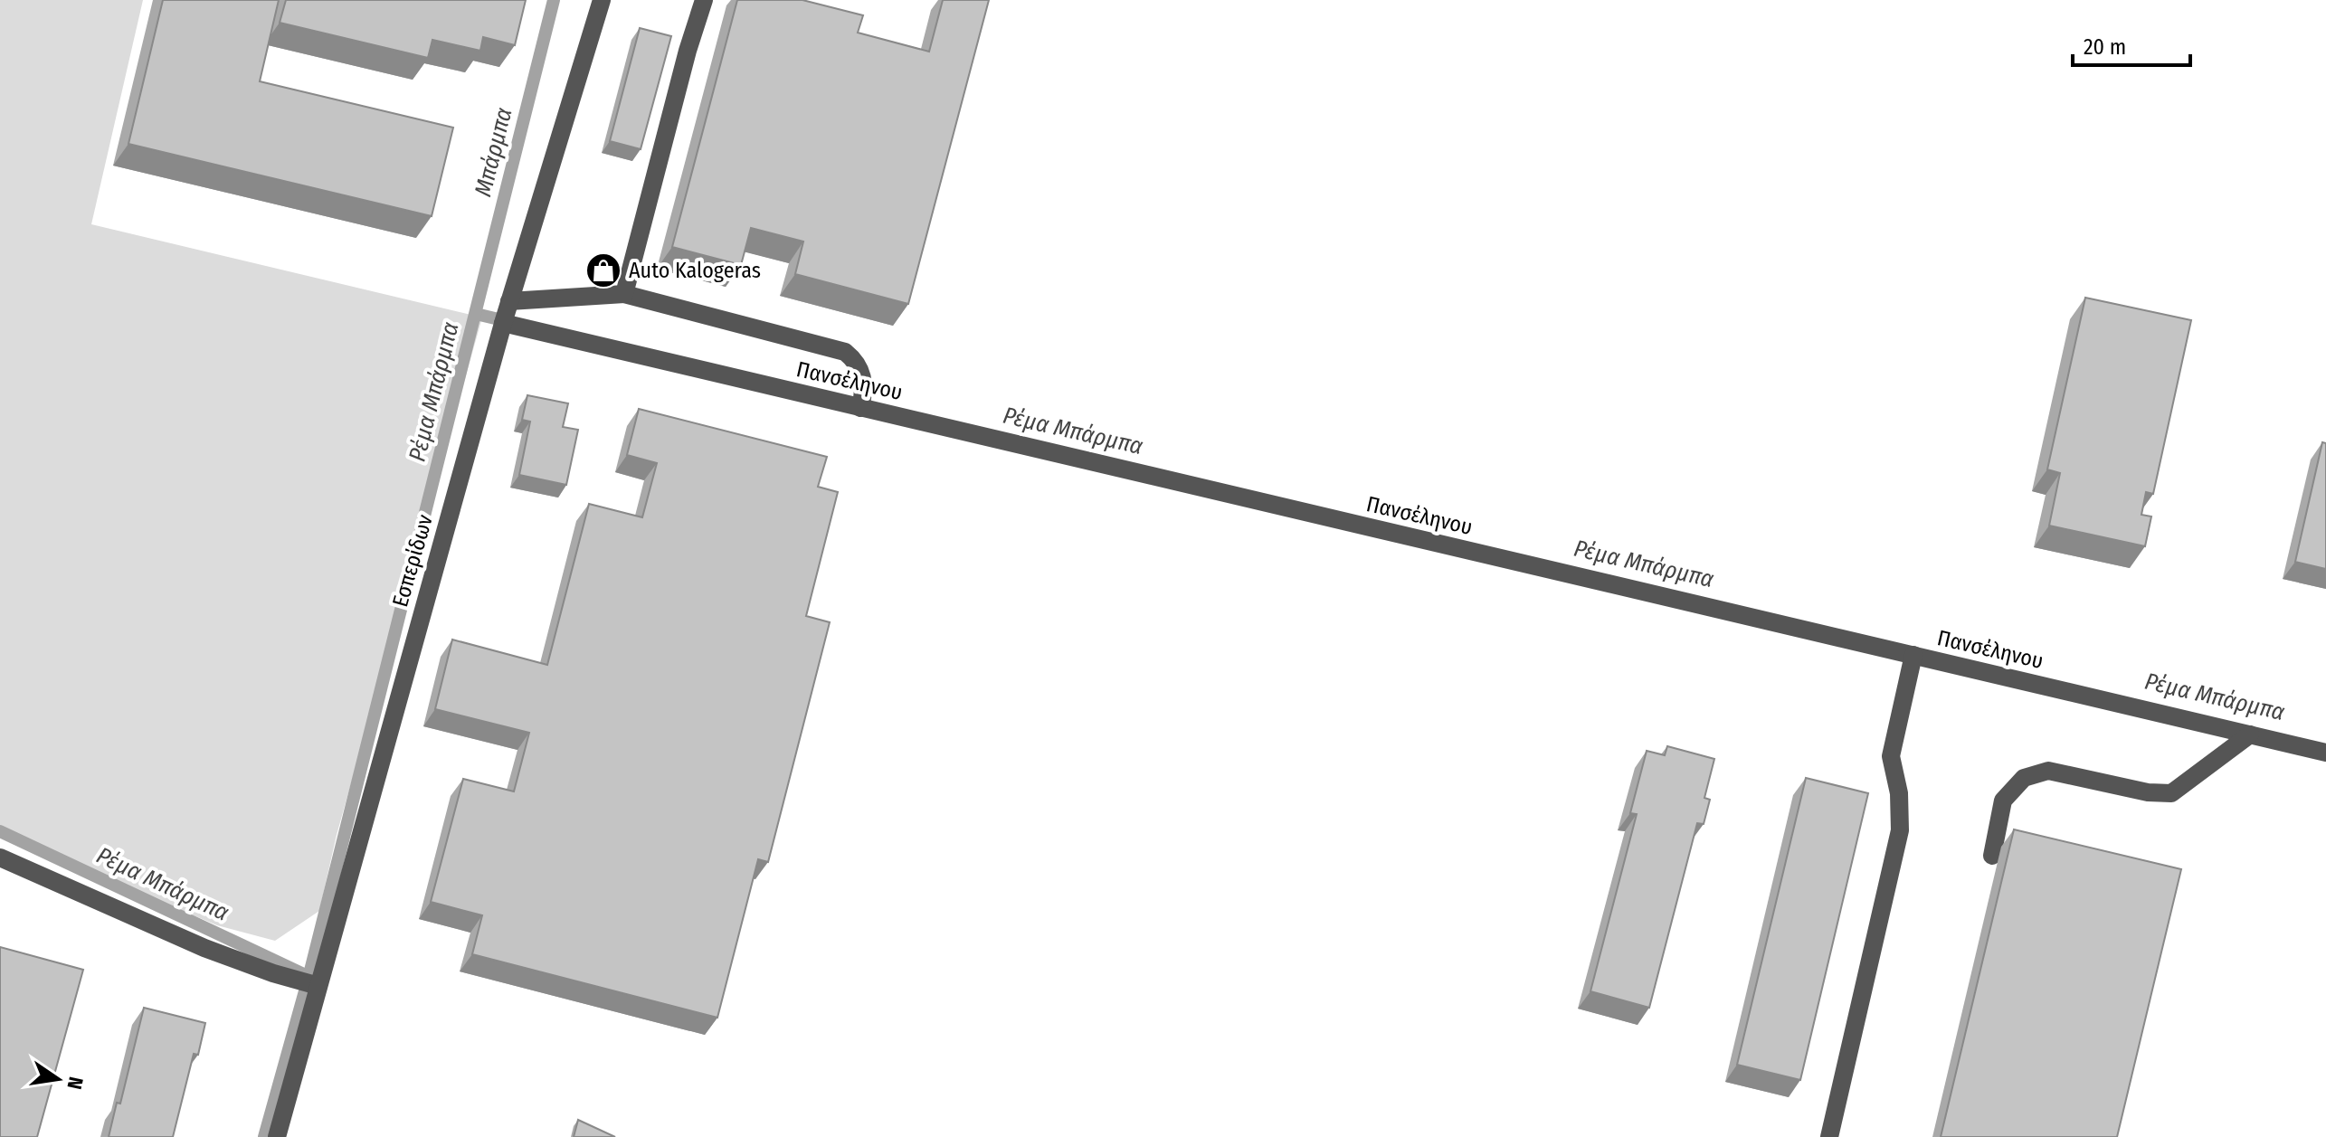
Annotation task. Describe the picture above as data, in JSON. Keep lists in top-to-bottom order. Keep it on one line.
{"streets":{"street":["Πανσέληνου","Εσπερίδων"]},"crossings":[["Πανσέληνου","Εσπερίδων"]],"water":["Μπάρμπα","Ρέμα Μπάρμπα"],"places":{"shop":["Auto Kalogeras"]},"scale_bar":"20 m","north":"right"}
